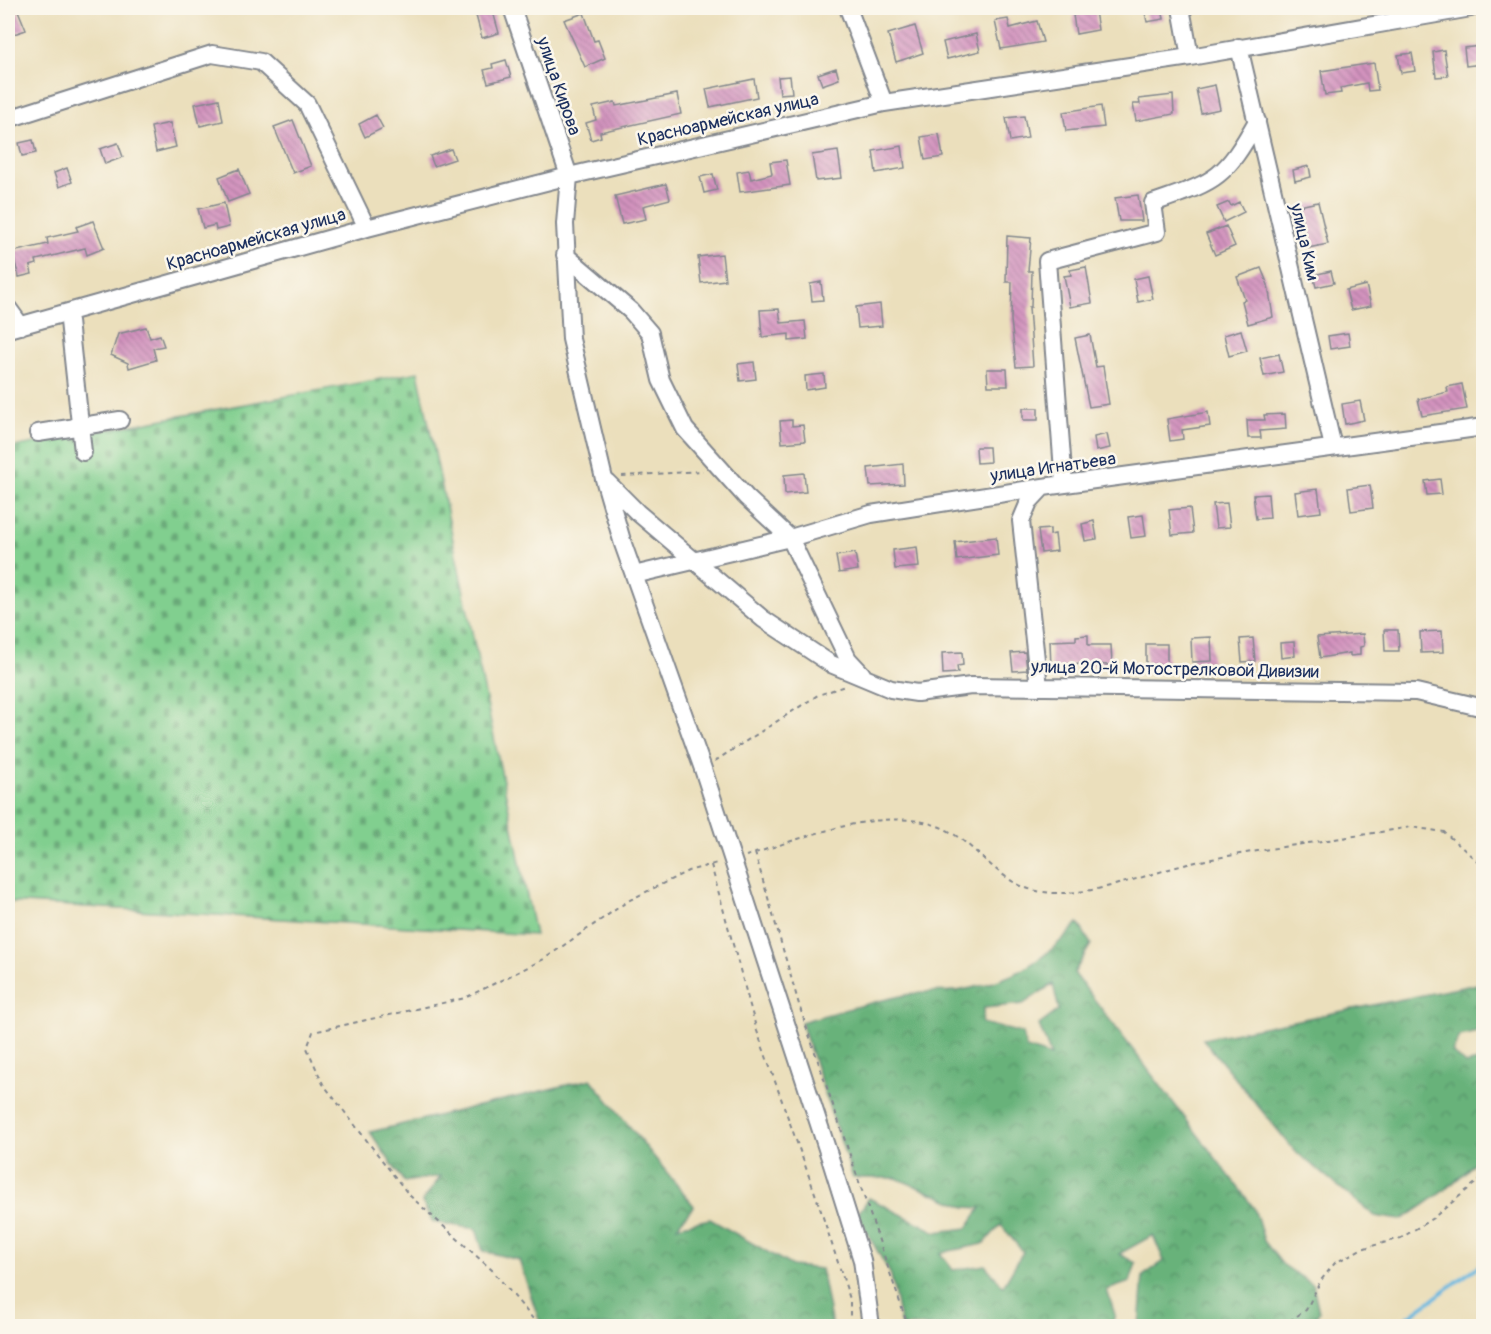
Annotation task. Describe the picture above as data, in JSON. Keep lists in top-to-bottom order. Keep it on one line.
{"streets":{"street":["улица Кирова","Красноармейская улица","улица Ким","улица Игнатьева","улица 20-й Мотострелковой Дивизии"]},"crossings":[["улица Кирова","Красноармейская улица"],["Красноармейская улица","улица Ким"],["улица Ким","улица Игнатьева"],["улица Игнатьева","улица 20-й Мотострелковой Дивизии"]]}
